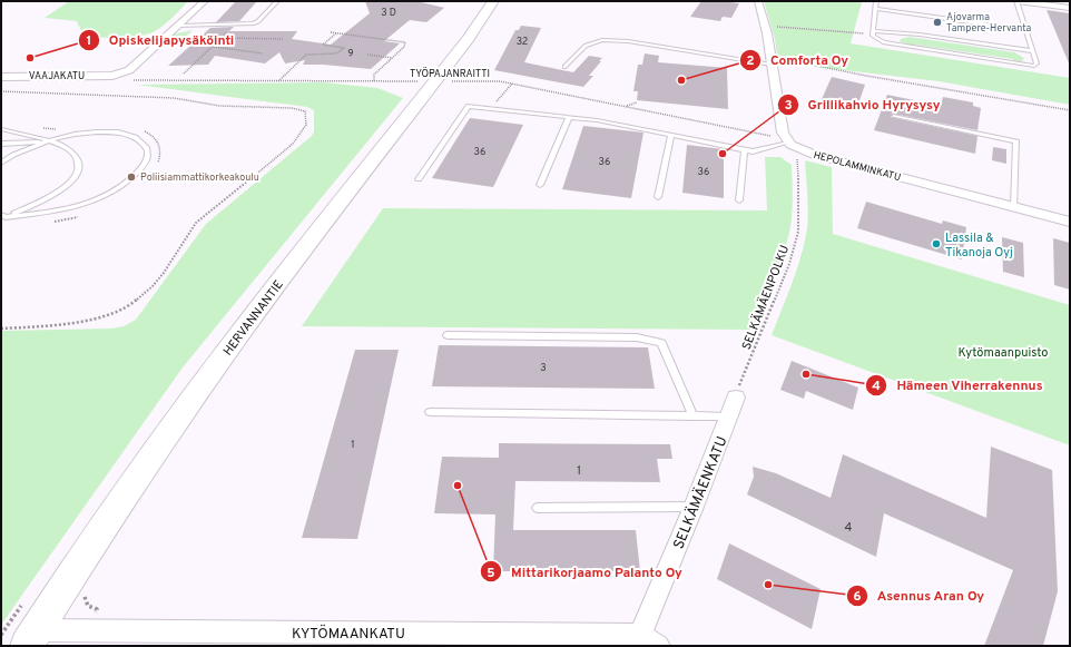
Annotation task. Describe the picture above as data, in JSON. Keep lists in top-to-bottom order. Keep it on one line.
{"streets":{"main road":["HERVANNANTIE"],"street":["VAAJAKATU","HEPOLAMMINKATU","SELKÄMÄENKATU","KYTÖMAANKATU"],"path":["TYÖPAJANRAITTI","SELKÄMÄENPOLKU"]},"crossings":[["TYÖPAJANRAITTI","VAAJAKATU"],["TYÖPAJANRAITTI","HEPOLAMMINKATU"],["TYÖPAJANRAITTI","SELKÄMÄENPOLKU"],["TYÖPAJANRAITTI","HERVANNANTIE"],["HEPOLAMMINKATU","SELKÄMÄENPOLKU"],["SELKÄMÄENPOLKU","SELKÄMÄENKATU"],["HERVANNANTIE","KYTÖMAANKATU"],["SELKÄMÄENKATU","KYTÖMAANKATU"]],"parks":["Kytömaanpuisto"],"places":["Ajovarma Tampere-Hervanta","Opiskelijapysäköinti","Comforta Oy","Grillikahvio Hyrysysy","Poliisiammattikorkeakoulu","Lassila & Tikanoja Oyj","Hämeen Viherrakennus","Mittarikorjaamo Palanto Oy","Asennus Aran Oy"],"house_numbers":["3 D","32","9","36","36","36","3","1","1","4"]}
